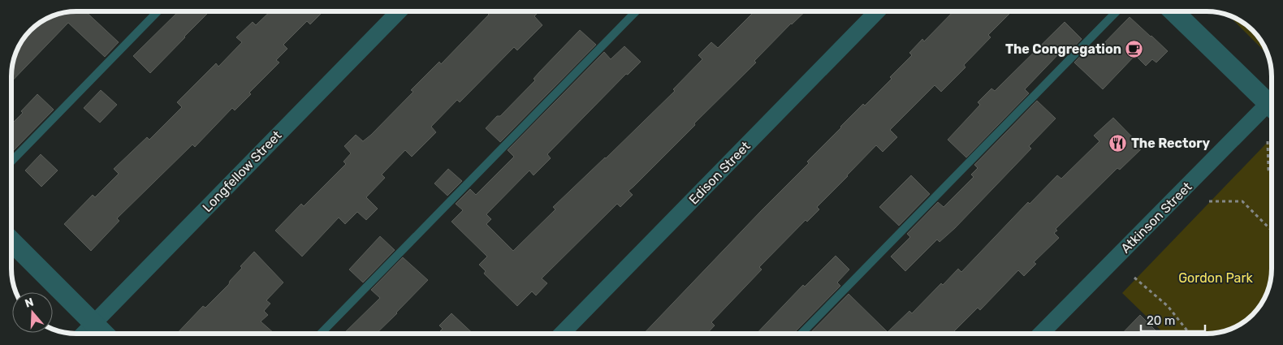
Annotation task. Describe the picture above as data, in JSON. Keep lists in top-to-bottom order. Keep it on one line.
{"streets":{"street":["Longfellow Street","Edison Street","Atkinson Street"]},"parks":["Gordon Park"],"places":{"cafe":["The Congregation"],"restaurant":["The Rectory"]},"scale_bar":"20 m","north":"top"}
